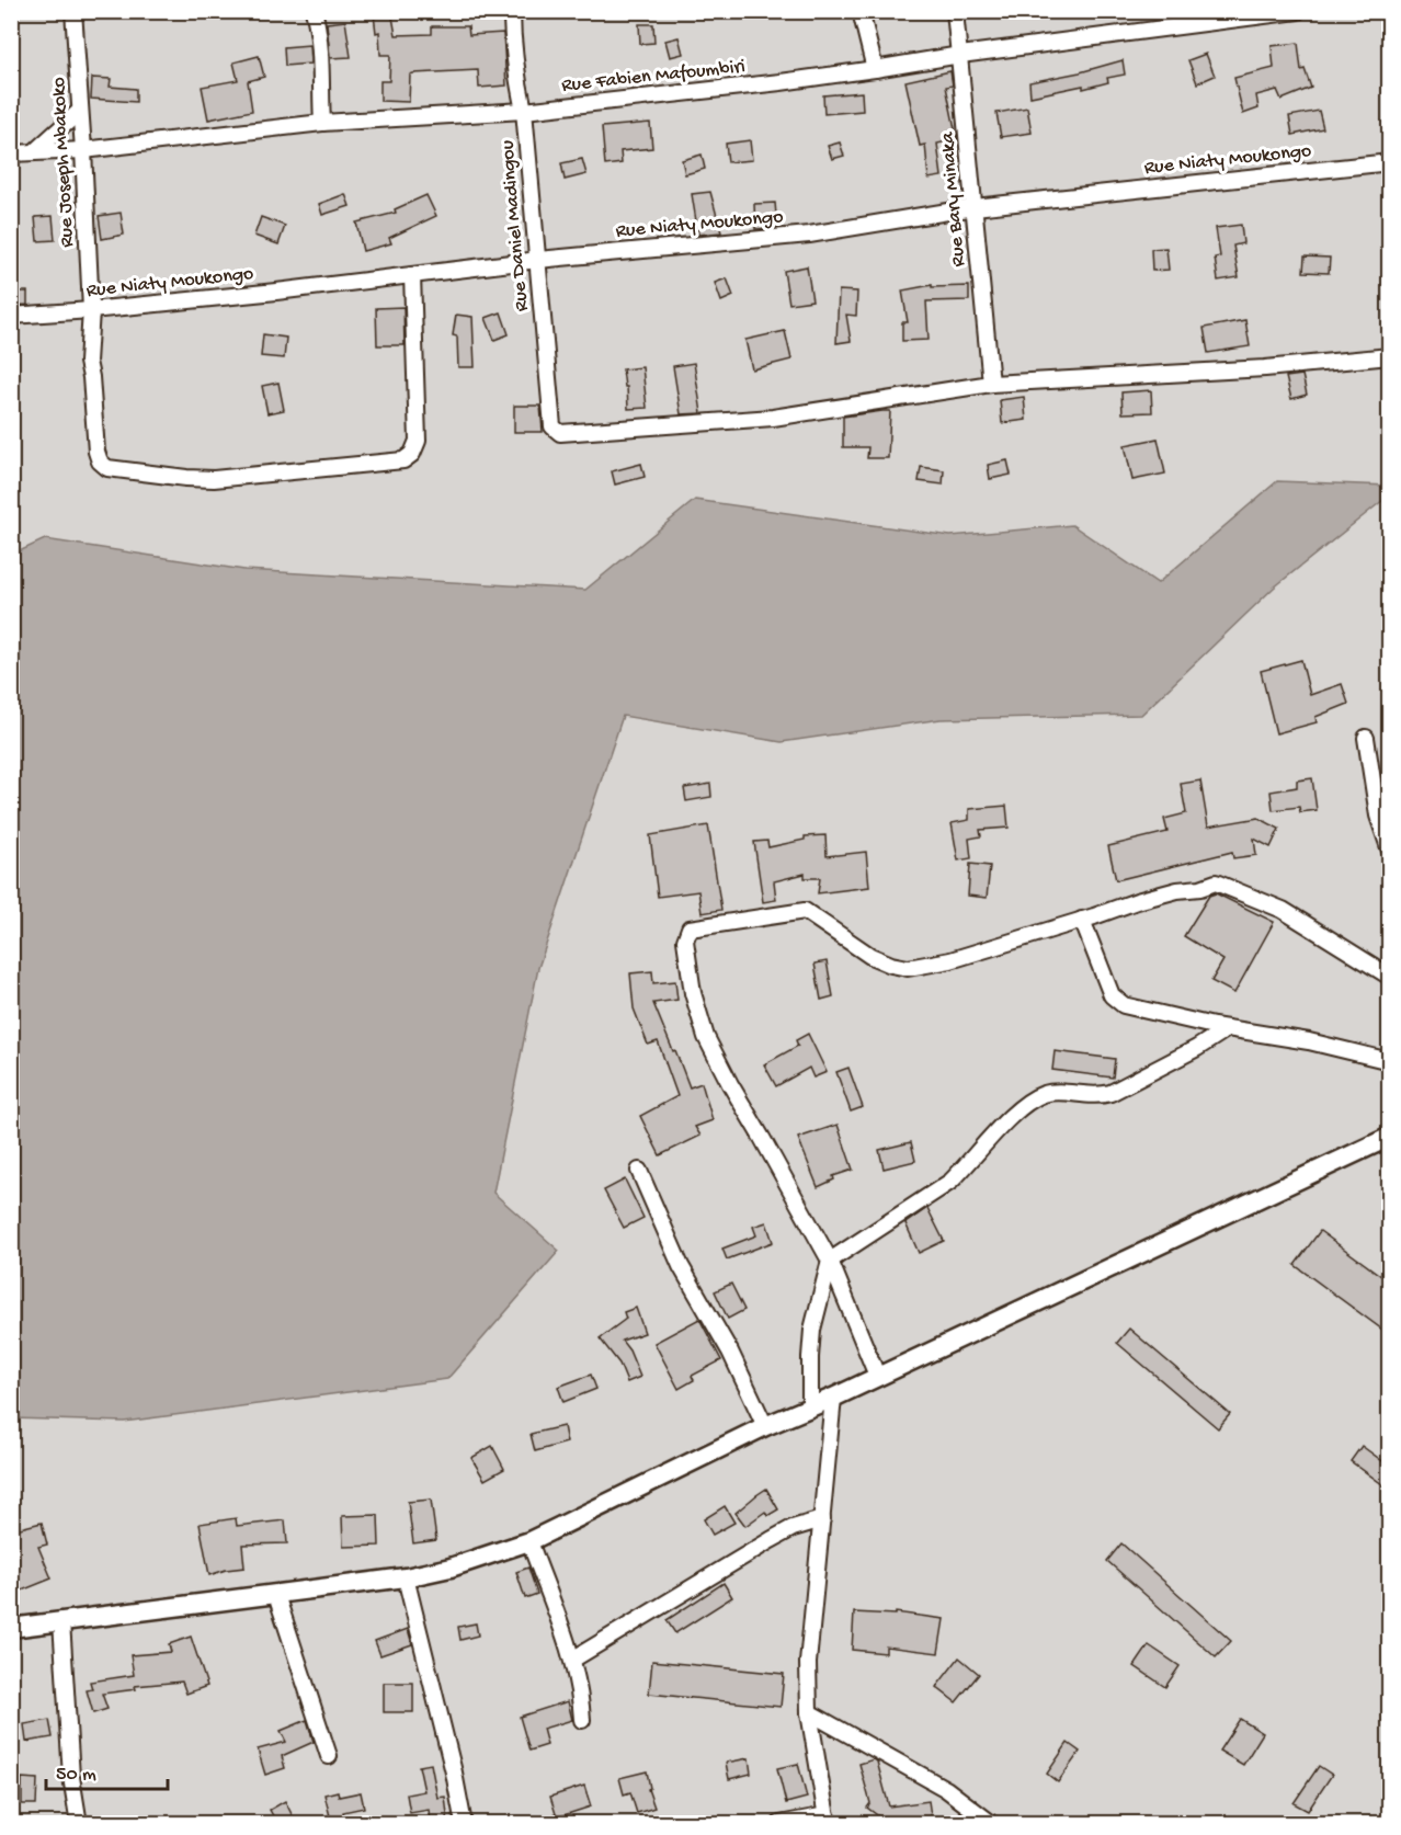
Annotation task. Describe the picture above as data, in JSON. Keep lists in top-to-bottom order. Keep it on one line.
{"streets":{"street":["Rue Fabien Mafoumbiri","Rue Niaty Moukongo","Rue Joseph Mbakoko","Rue Bary Minaka","Rue Daniel Madingou"]},"crossings":[["Rue Fabien Mafoumbiri","Rue Joseph Mbakoko"],["Rue Fabien Mafoumbiri","Rue Bary Minaka"],["Rue Fabien Mafoumbiri","Rue Daniel Madingou"],["Rue Niaty Moukongo","Rue Joseph Mbakoko"],["Rue Niaty Moukongo","Rue Bary Minaka"],["Rue Niaty Moukongo","Rue Daniel Madingou"],["Rue Bary Minaka","Rue Daniel Madingou"]],"scale_bar":"50 m"}
